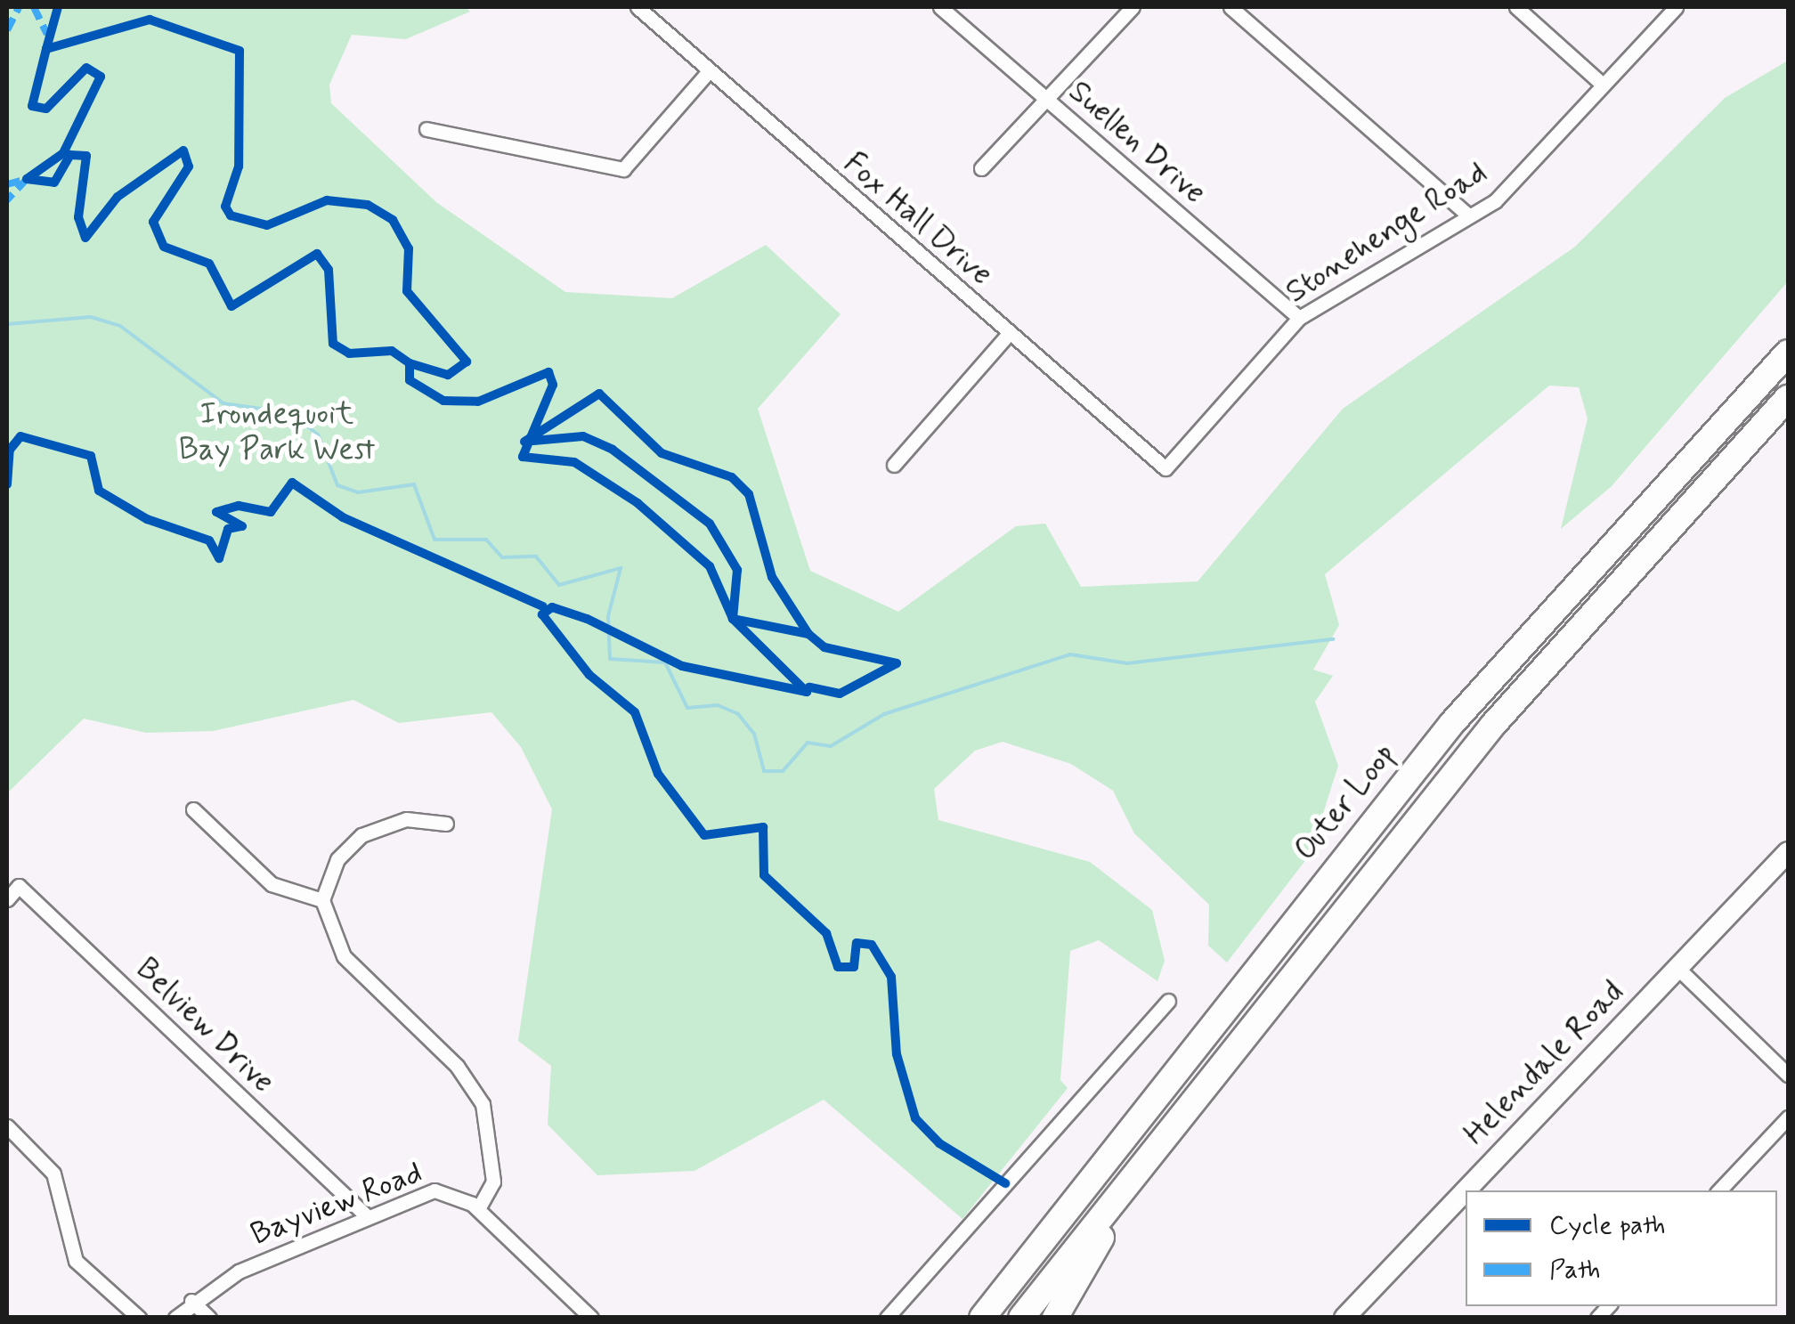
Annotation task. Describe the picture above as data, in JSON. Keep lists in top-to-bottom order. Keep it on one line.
{"streets":{"highway":["Outer Loop"],"street":["Suellen Drive","Fox Hall Drive","Stonehenge Road","Belview Drive","Helendale Road","Bayview Road"]},"crossings":[["Suellen Drive","Stonehenge Road"],["Fox Hall Drive","Stonehenge Road"],["Belview Drive","Bayview Road"]],"parks":["Irondequoit Bay Park West"],"legend":["Cycle path","Path"]}
